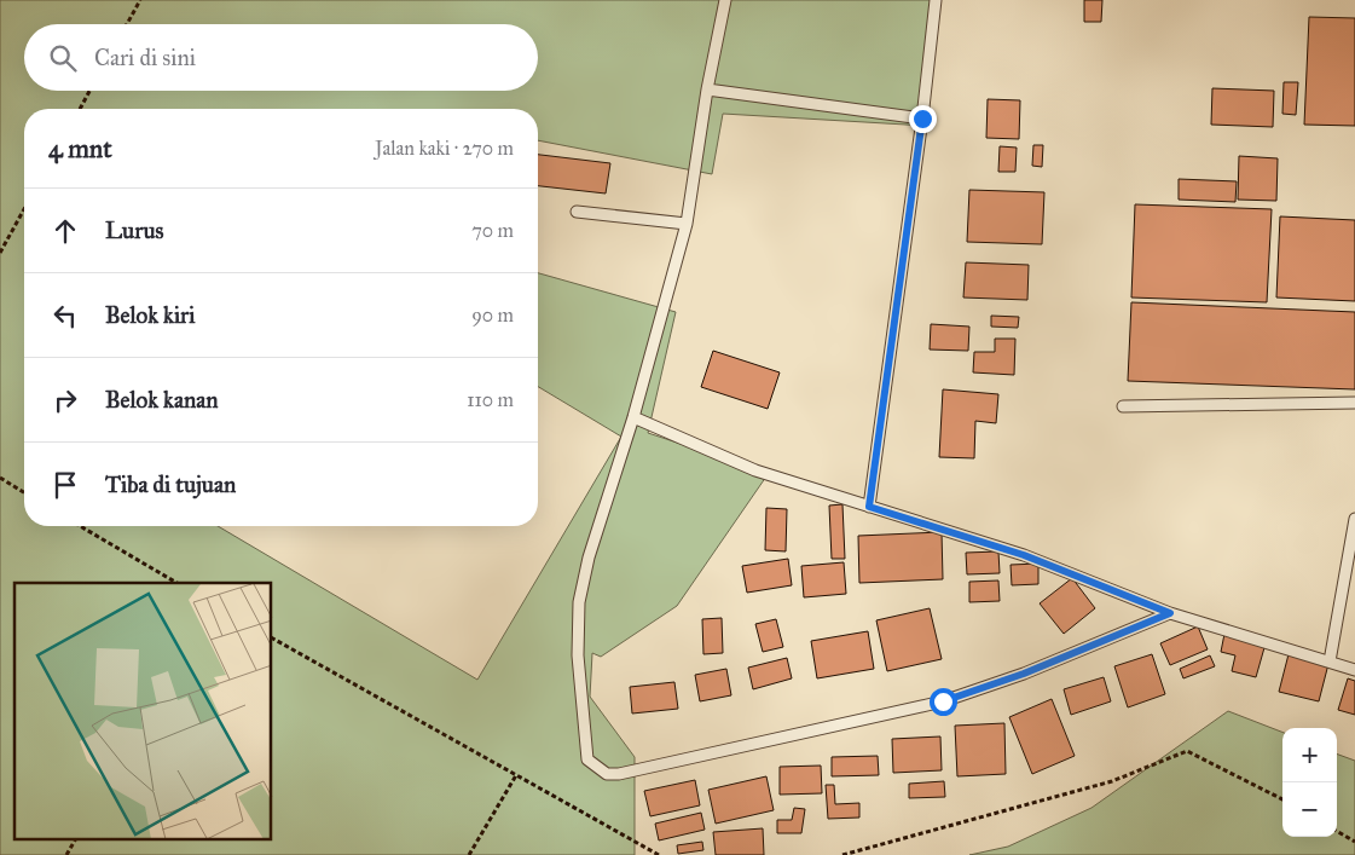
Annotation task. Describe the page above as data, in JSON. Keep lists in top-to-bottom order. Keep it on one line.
{"page":{"search":"Cari di sini","heading":["4 mnt","Jalan kaki · 270 m"],"list":[["Lurus","70 m"],["Belok kiri","90 m"],["Belok kanan","110 m"],"Tiba di tujuan"],"map_buttons":["+","−"]}}
